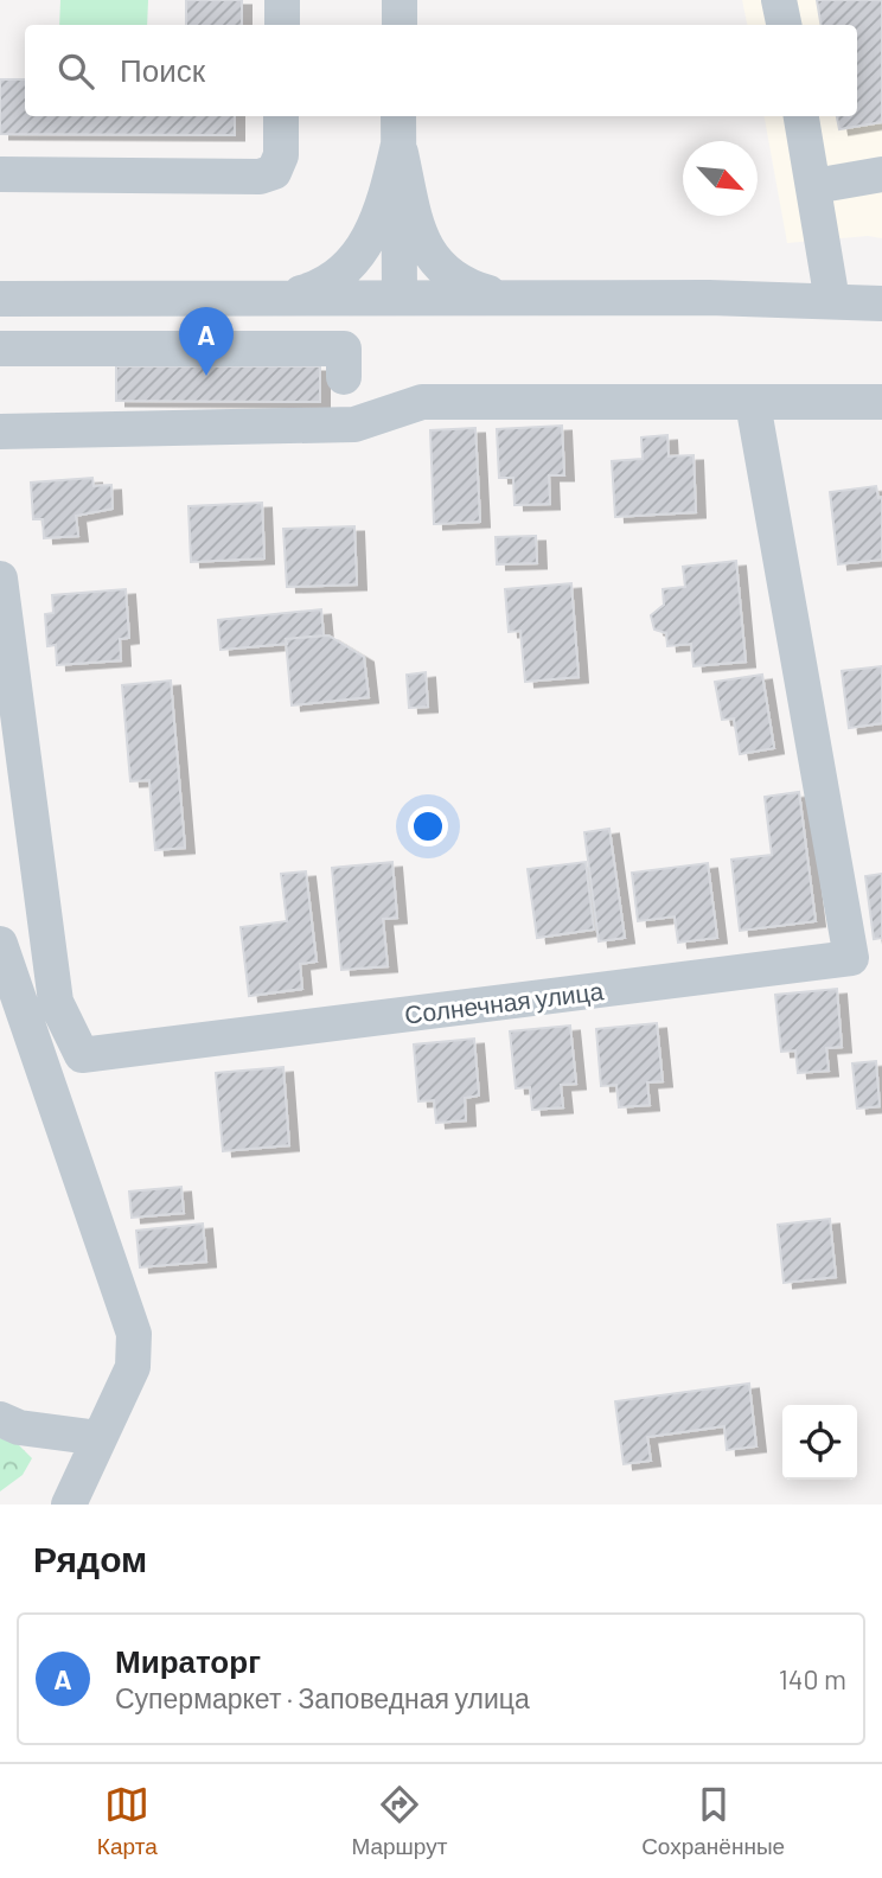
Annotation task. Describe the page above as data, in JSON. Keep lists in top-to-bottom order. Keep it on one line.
{"streets":{"street":["Солнечная улица"]},"north":"bottom right","page":{"search":"Поиск","pins":"A","heading":"Рядом","list":[{"mark":"A","name":"Мираторг","note":"Супермаркет · Заповедная улица","value":"140 m"}],"nav":["Карта","Маршрут","Сохранённые"]}}
